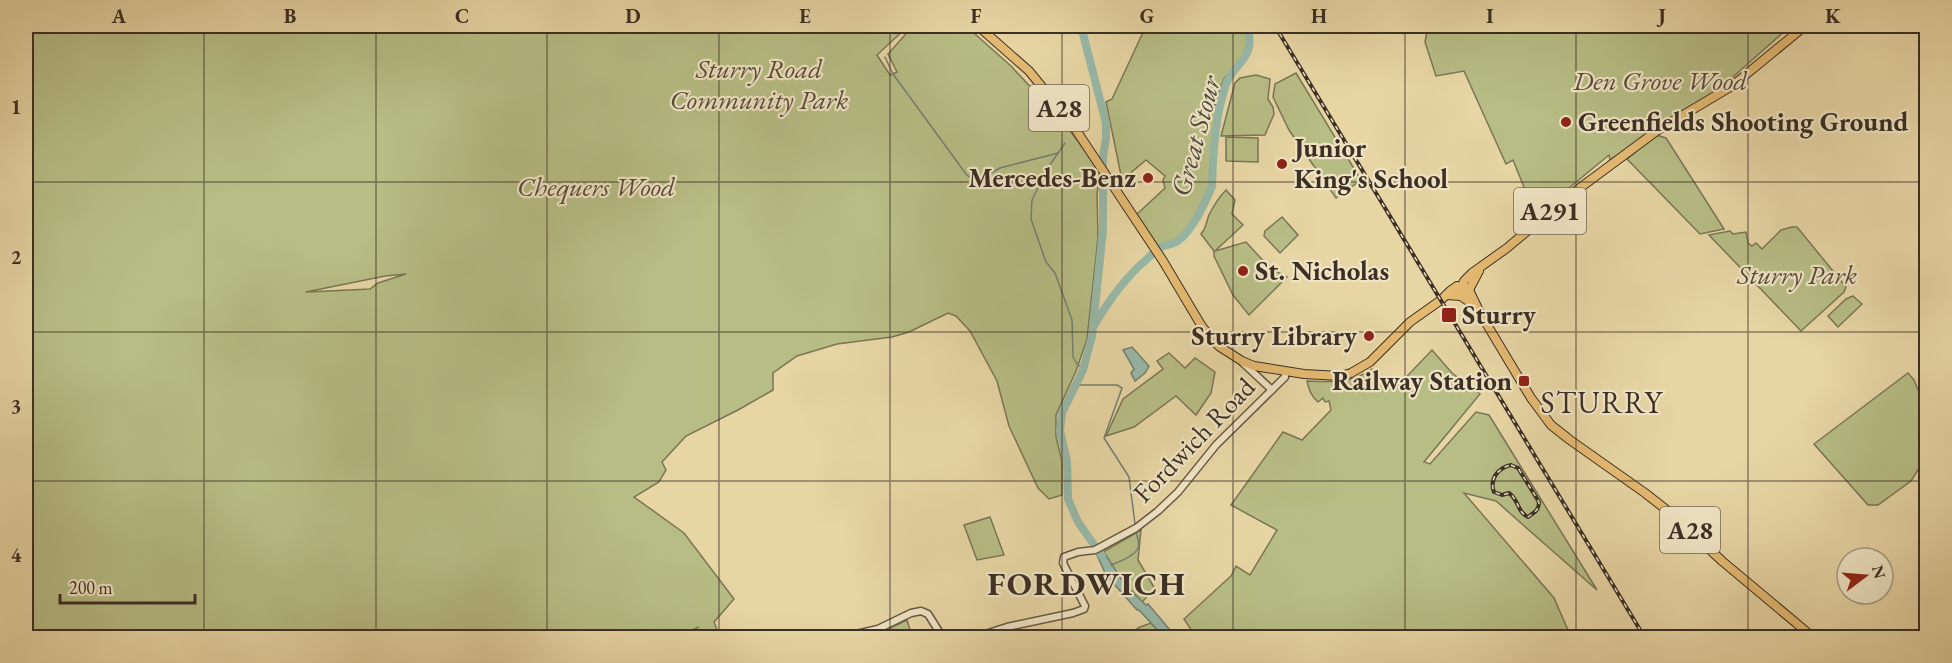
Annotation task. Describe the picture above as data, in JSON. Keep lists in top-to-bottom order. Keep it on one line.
{"streets":{"main road":["A28","A291"],"street":["Fordwich Road"]},"crossings":[["A28","A291"],["A28","Fordwich Road"]],"districts":["STURRY","FORDWICH"],"water":["Great Stour"],"parks":["Sturry Road Community Park","Den Grove Wood","Chequers Wood","Sturry Park"],"places":{"other":["Greenfields Shooting Ground","Junior King's School","Mercedes-Benz","St. Nicholas","Sturry Library"],"transit":["Sturry","Railway Station"]},"scale_bar":"200 m","north":"right","grid":{"columns":["A","B","C","D","E","F","G","H","I","J","K"],"rows":["1","2","3","4"]}}
